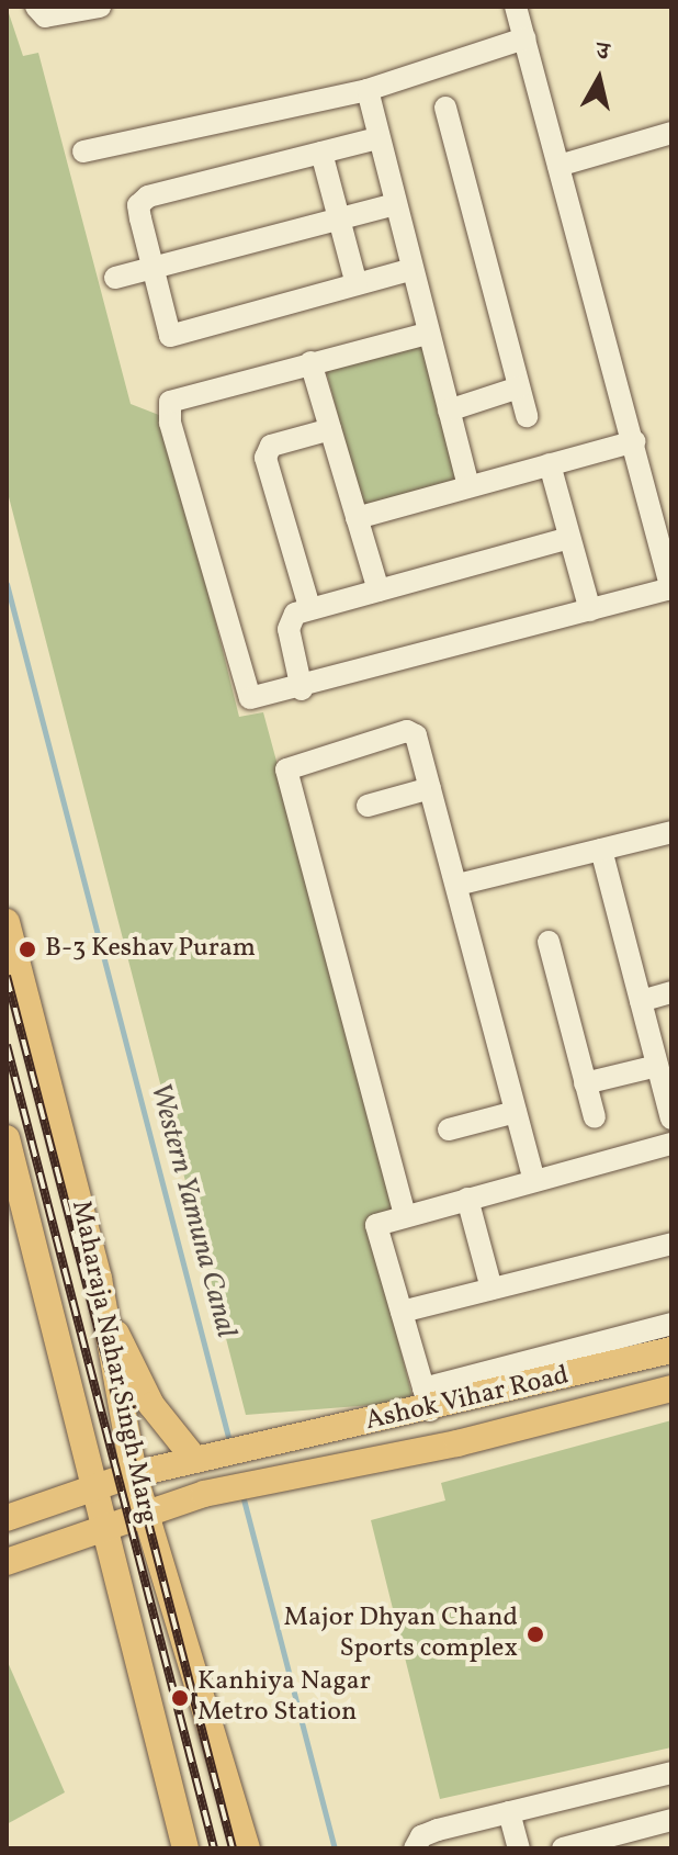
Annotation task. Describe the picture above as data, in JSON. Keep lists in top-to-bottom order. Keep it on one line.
{"streets":{"main road":["Maharaja Nahar Singh Marg","Ashok Vihar Road"]},"crossings":[["Maharaja Nahar Singh Marg","Ashok Vihar Road"]],"water":["Western Yamuna Canal"],"places":["B-3 Keshav Puram","Major Dhyan Chand Sports complex","Kanhiya Nagar Metro Station"],"north":"top"}
